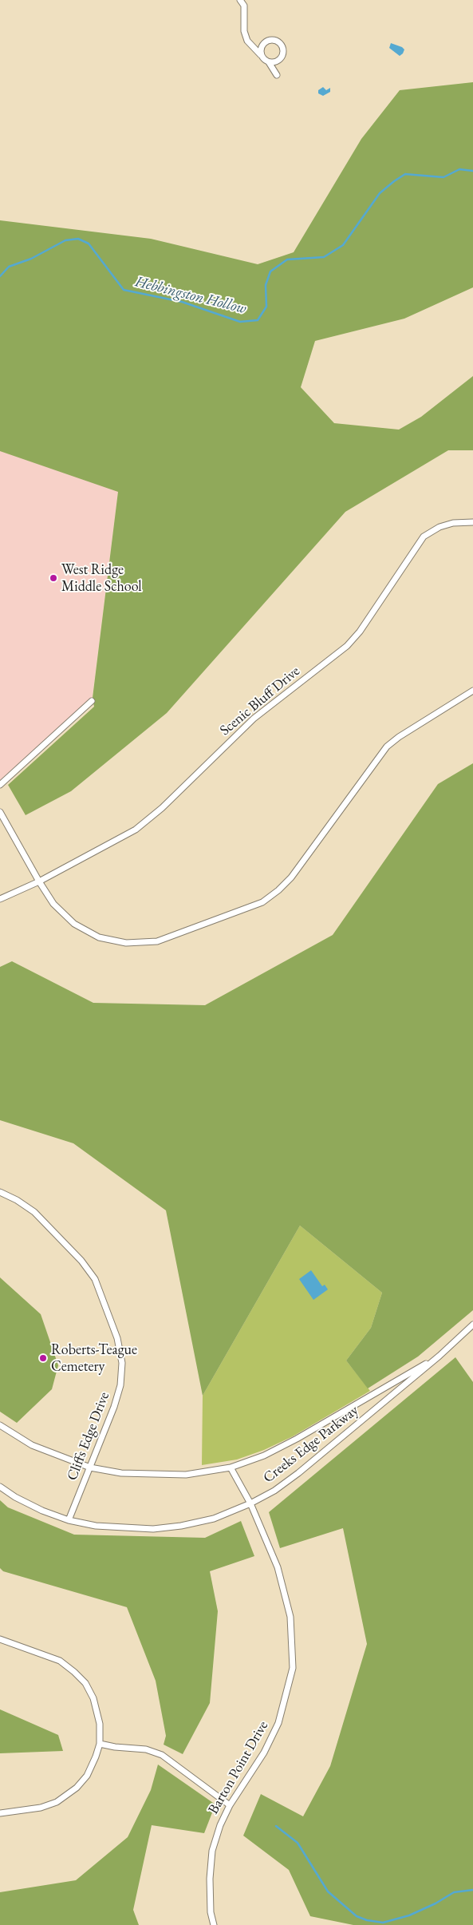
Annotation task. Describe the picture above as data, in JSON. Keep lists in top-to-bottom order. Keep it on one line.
{"streets":{"street":["Scenic Bluff Drive","Cliffs Edge Drive","Creeks Edge Parkway","Barton Point Drive"]},"crossings":[["Cliffs Edge Drive","Creeks Edge Parkway"],["Creeks Edge Parkway","Barton Point Drive"]],"water":["Hebbingston Hollow"],"places":["West Ridge Middle School","Roberts-Teague Cemetery"]}
